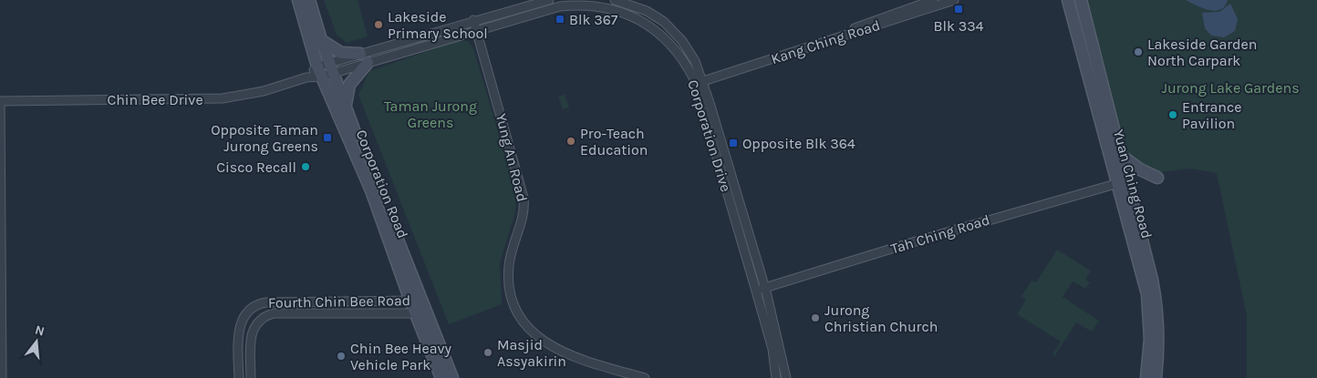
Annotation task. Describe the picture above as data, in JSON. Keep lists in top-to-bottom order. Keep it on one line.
{"streets":{"main road":["Corporation Road","Yuan Ching Road"],"street":["Kang Ching Road","Chin Bee Drive","Corporation Drive","Yung An Road","Tah Ching Road","Fourth Chin Bee Road"]},"crossings":[["Kang Ching Road","Corporation Drive"],["Chin Bee Drive","Corporation Drive"],["Chin Bee Drive","Corporation Road"],["Corporation Drive","Yung An Road"],["Corporation Drive","Corporation Road"],["Corporation Drive","Tah Ching Road"],["Corporation Road","Fourth Chin Bee Road"],["Yuan Ching Road","Tah Ching Road"]],"parks":["Jurong Lake Gardens","Taman Jurong Greens"],"places":{"transit":["Blk 334","Blk 367","Opposite Taman Jurong Greens","Opposite Blk 364"],"other":["Lakeside Primary School","Lakeside Garden North Carpark","Entrance Pavilion","Pro-Teach Education","Cisco Recall","Jurong Christian Church","Masjid Assyakirin","Chin Bee Heavy Vehicle Park"]},"north":"top"}
